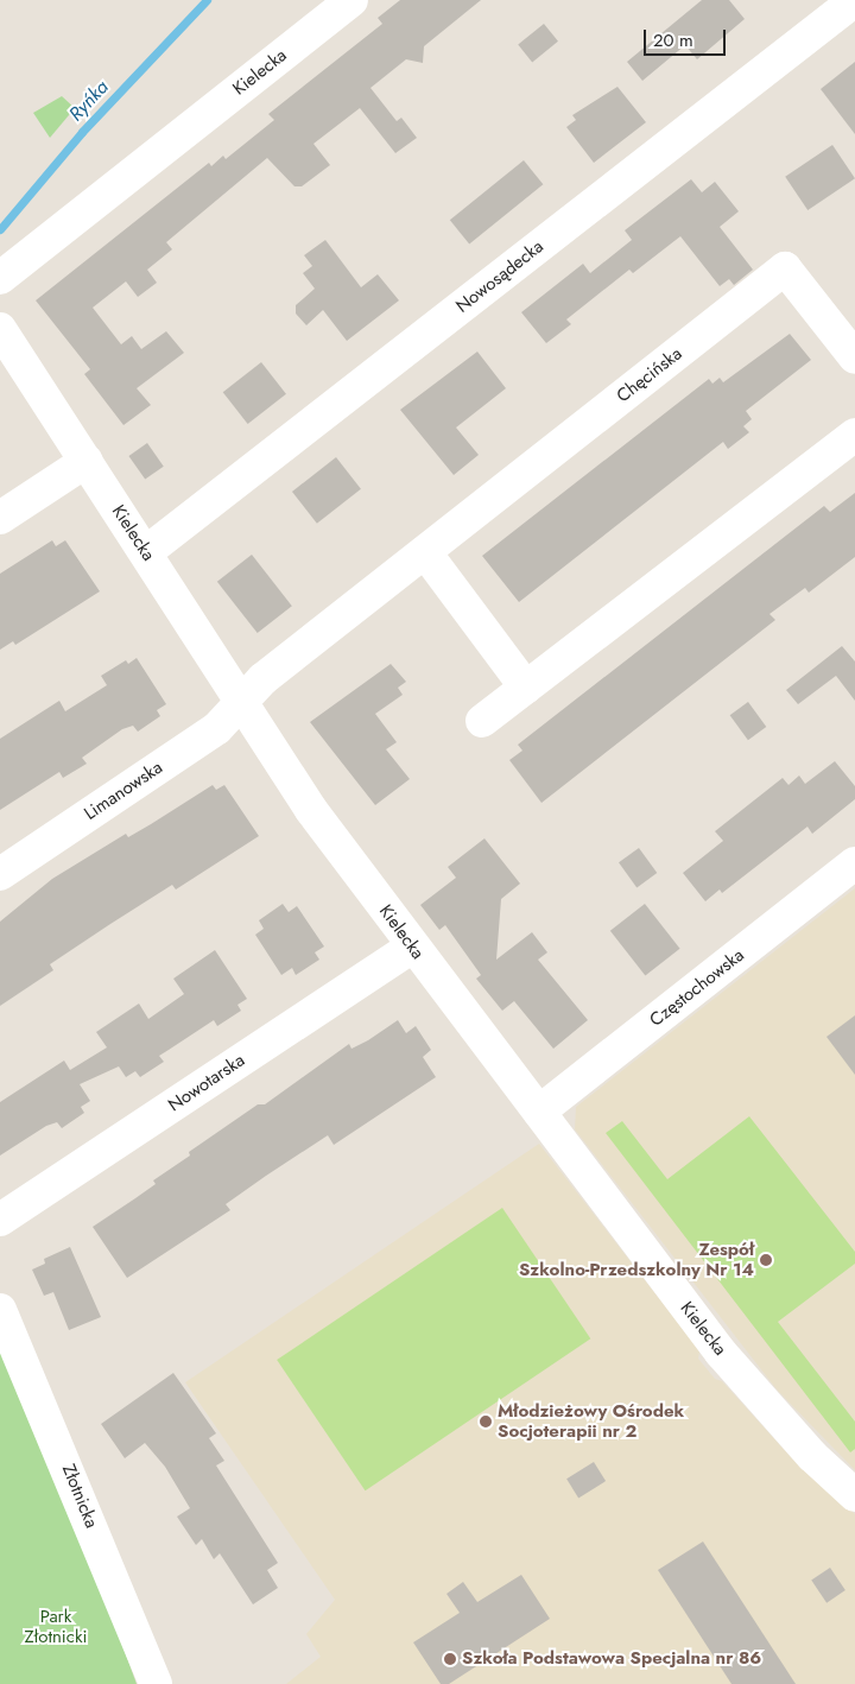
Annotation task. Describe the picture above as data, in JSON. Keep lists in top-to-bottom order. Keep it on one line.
{"streets":{"street":["Kielecka","Nowosądecka","Chęcińska","Limanowska","Częstochowska","Nowotarska","Złotnicka"]},"crossings":[["Kielecka","Nowosądecka"],["Kielecka","Chęcińska"],["Kielecka","Limanowska"],["Kielecka","Częstochowska"],["Kielecka","Nowotarska"],["Chęcińska","Limanowska"]],"water":["Ryńka"],"parks":["Park Złotnicki"],"places":["Zespół Szkolno-Przedszkolny Nr 14","Młodzieżowy Ośrodek Socjoterapii nr 2","Szkoła Podstawowa Specjalna nr 86"],"scale_bar":"20 m"}
